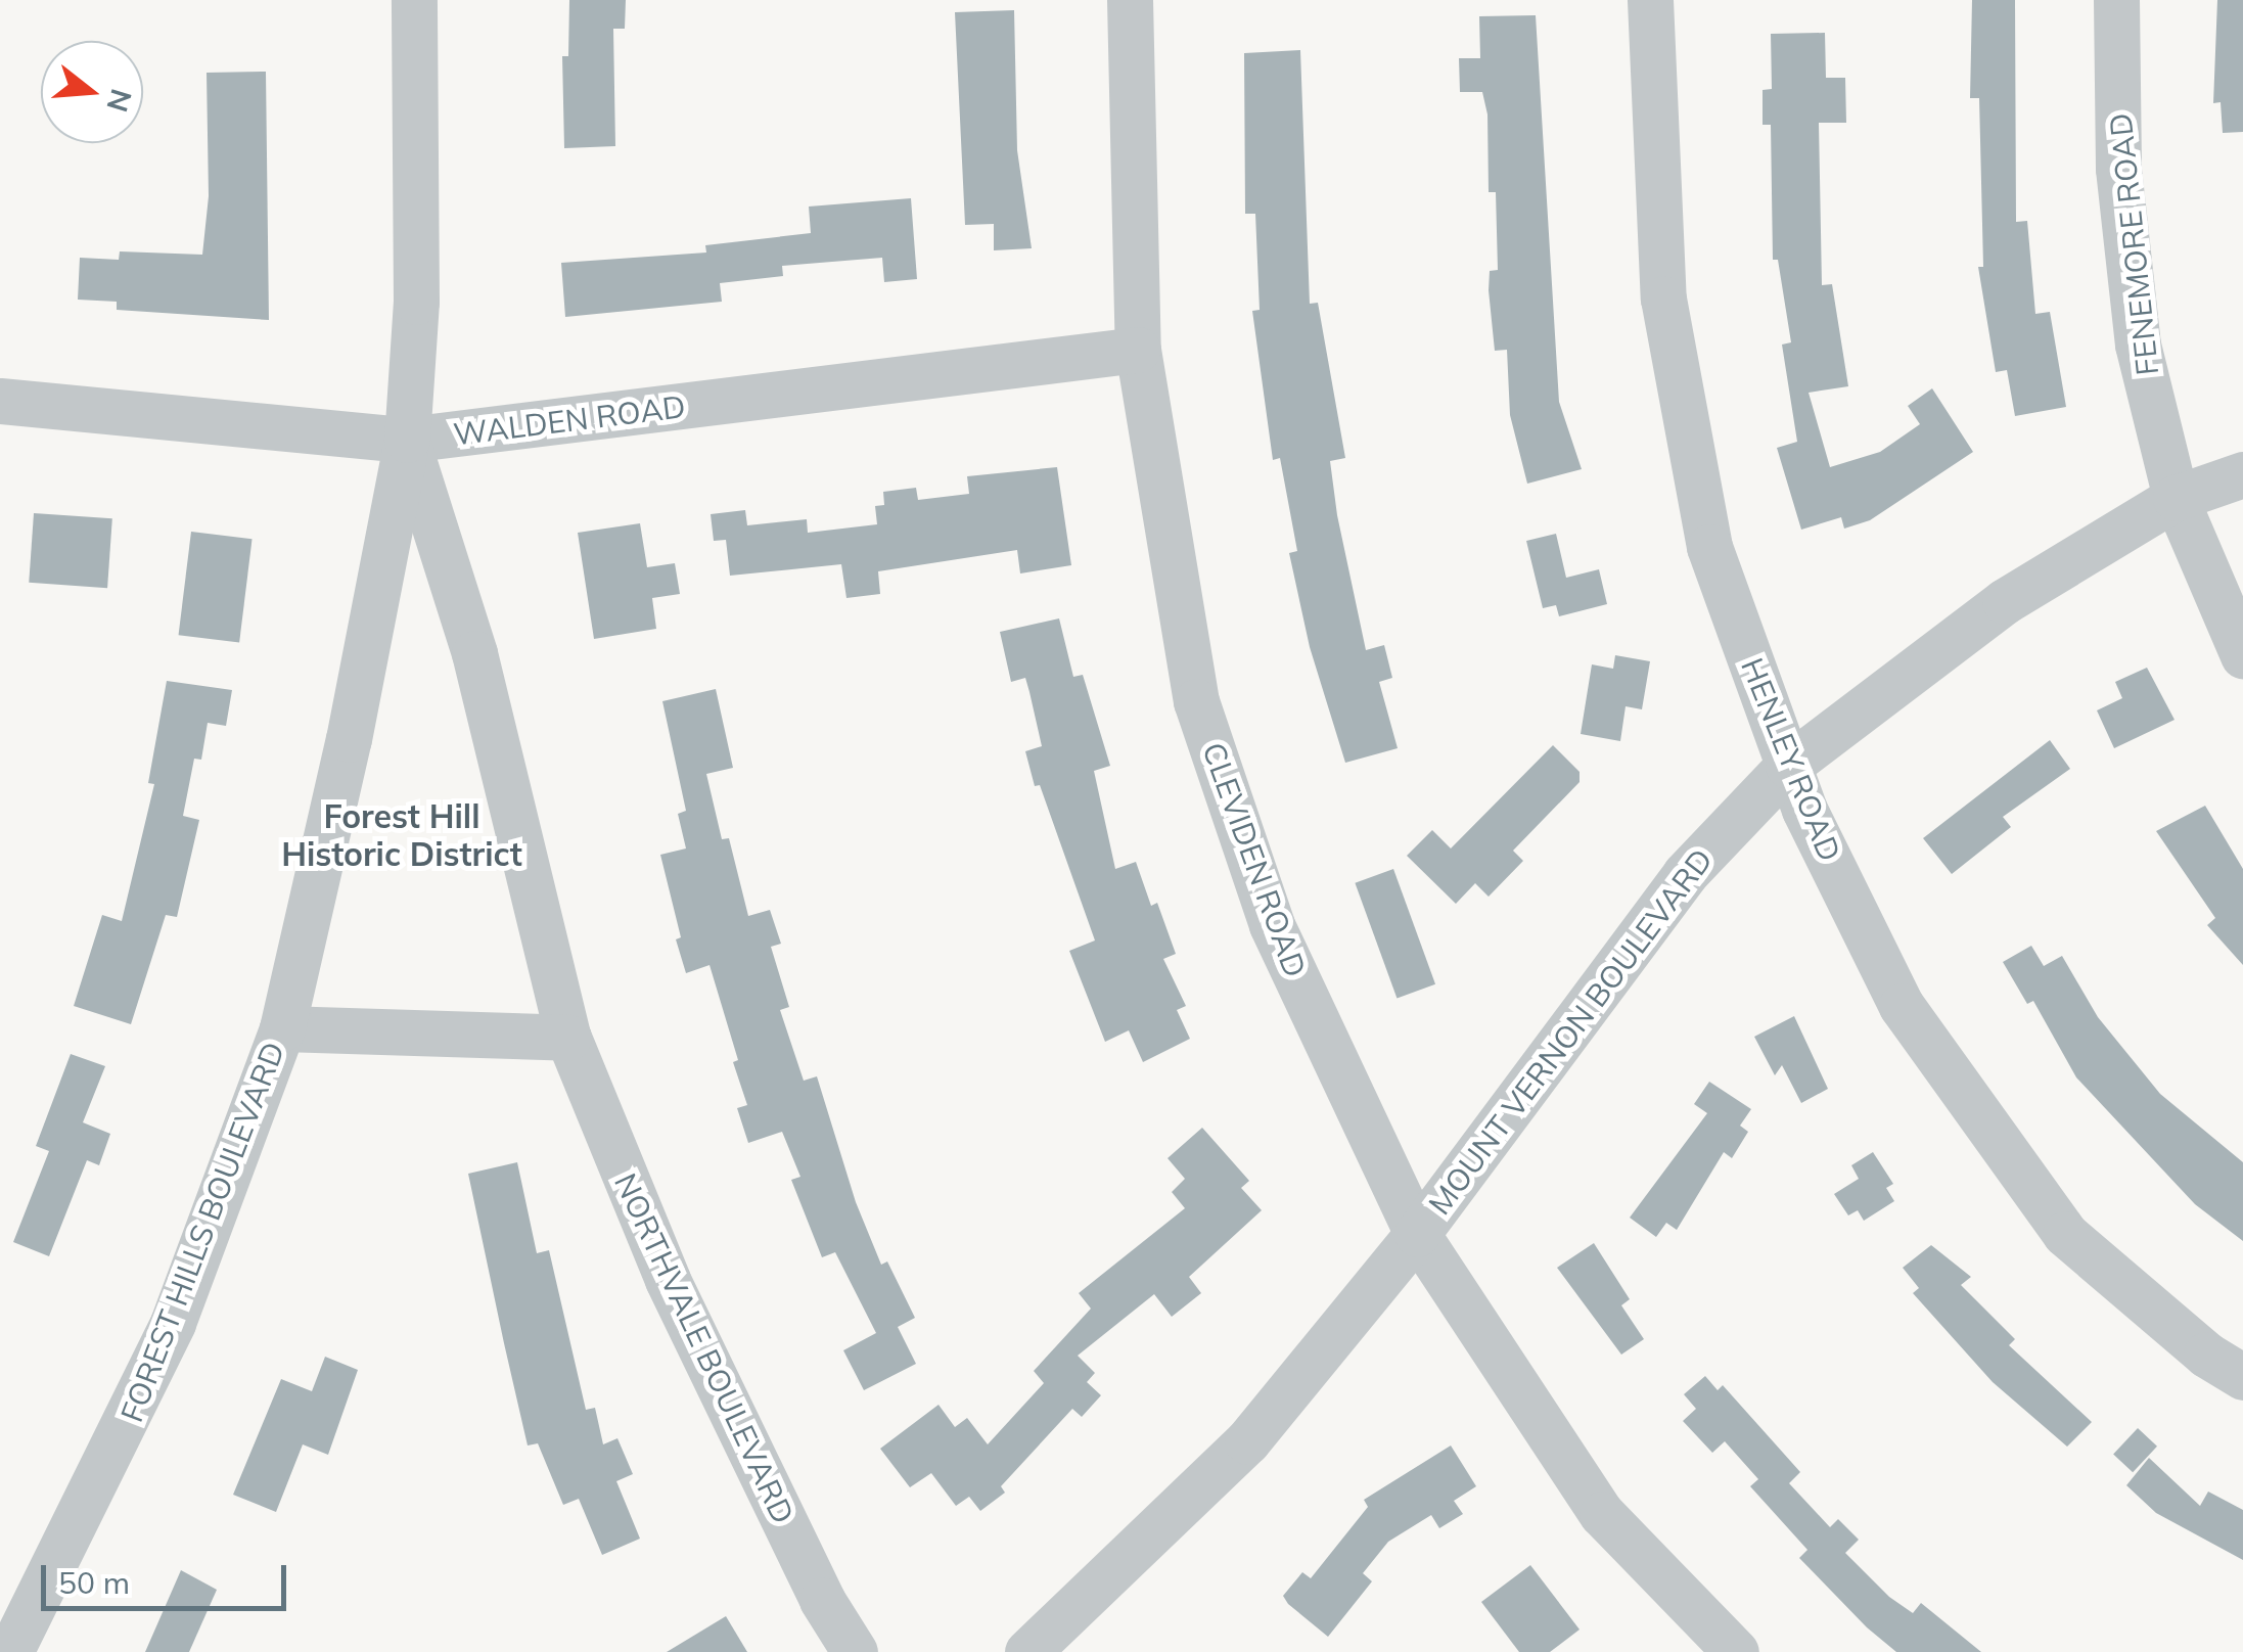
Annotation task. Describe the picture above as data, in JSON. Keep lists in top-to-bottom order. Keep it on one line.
{"streets":{"street":["FENEMORE ROAD","WALDEN ROAD","HENLEY ROAD","CLEVIDEN ROAD","MOUNT VERNON BOULEVARD","FOREST HILLS BOULEVARD","NORTHVALE BOULEVARD"]},"crossings":[["FENEMORE ROAD","MOUNT VERNON BOULEVARD"],["WALDEN ROAD","CLEVIDEN ROAD"],["WALDEN ROAD","FOREST HILLS BOULEVARD"],["WALDEN ROAD","NORTHVALE BOULEVARD"],["HENLEY ROAD","MOUNT VERNON BOULEVARD"],["CLEVIDEN ROAD","MOUNT VERNON BOULEVARD"],["FOREST HILLS BOULEVARD","NORTHVALE BOULEVARD"]],"districts":["Forest Hill Historic District"],"scale_bar":"50 m","north":"right"}
